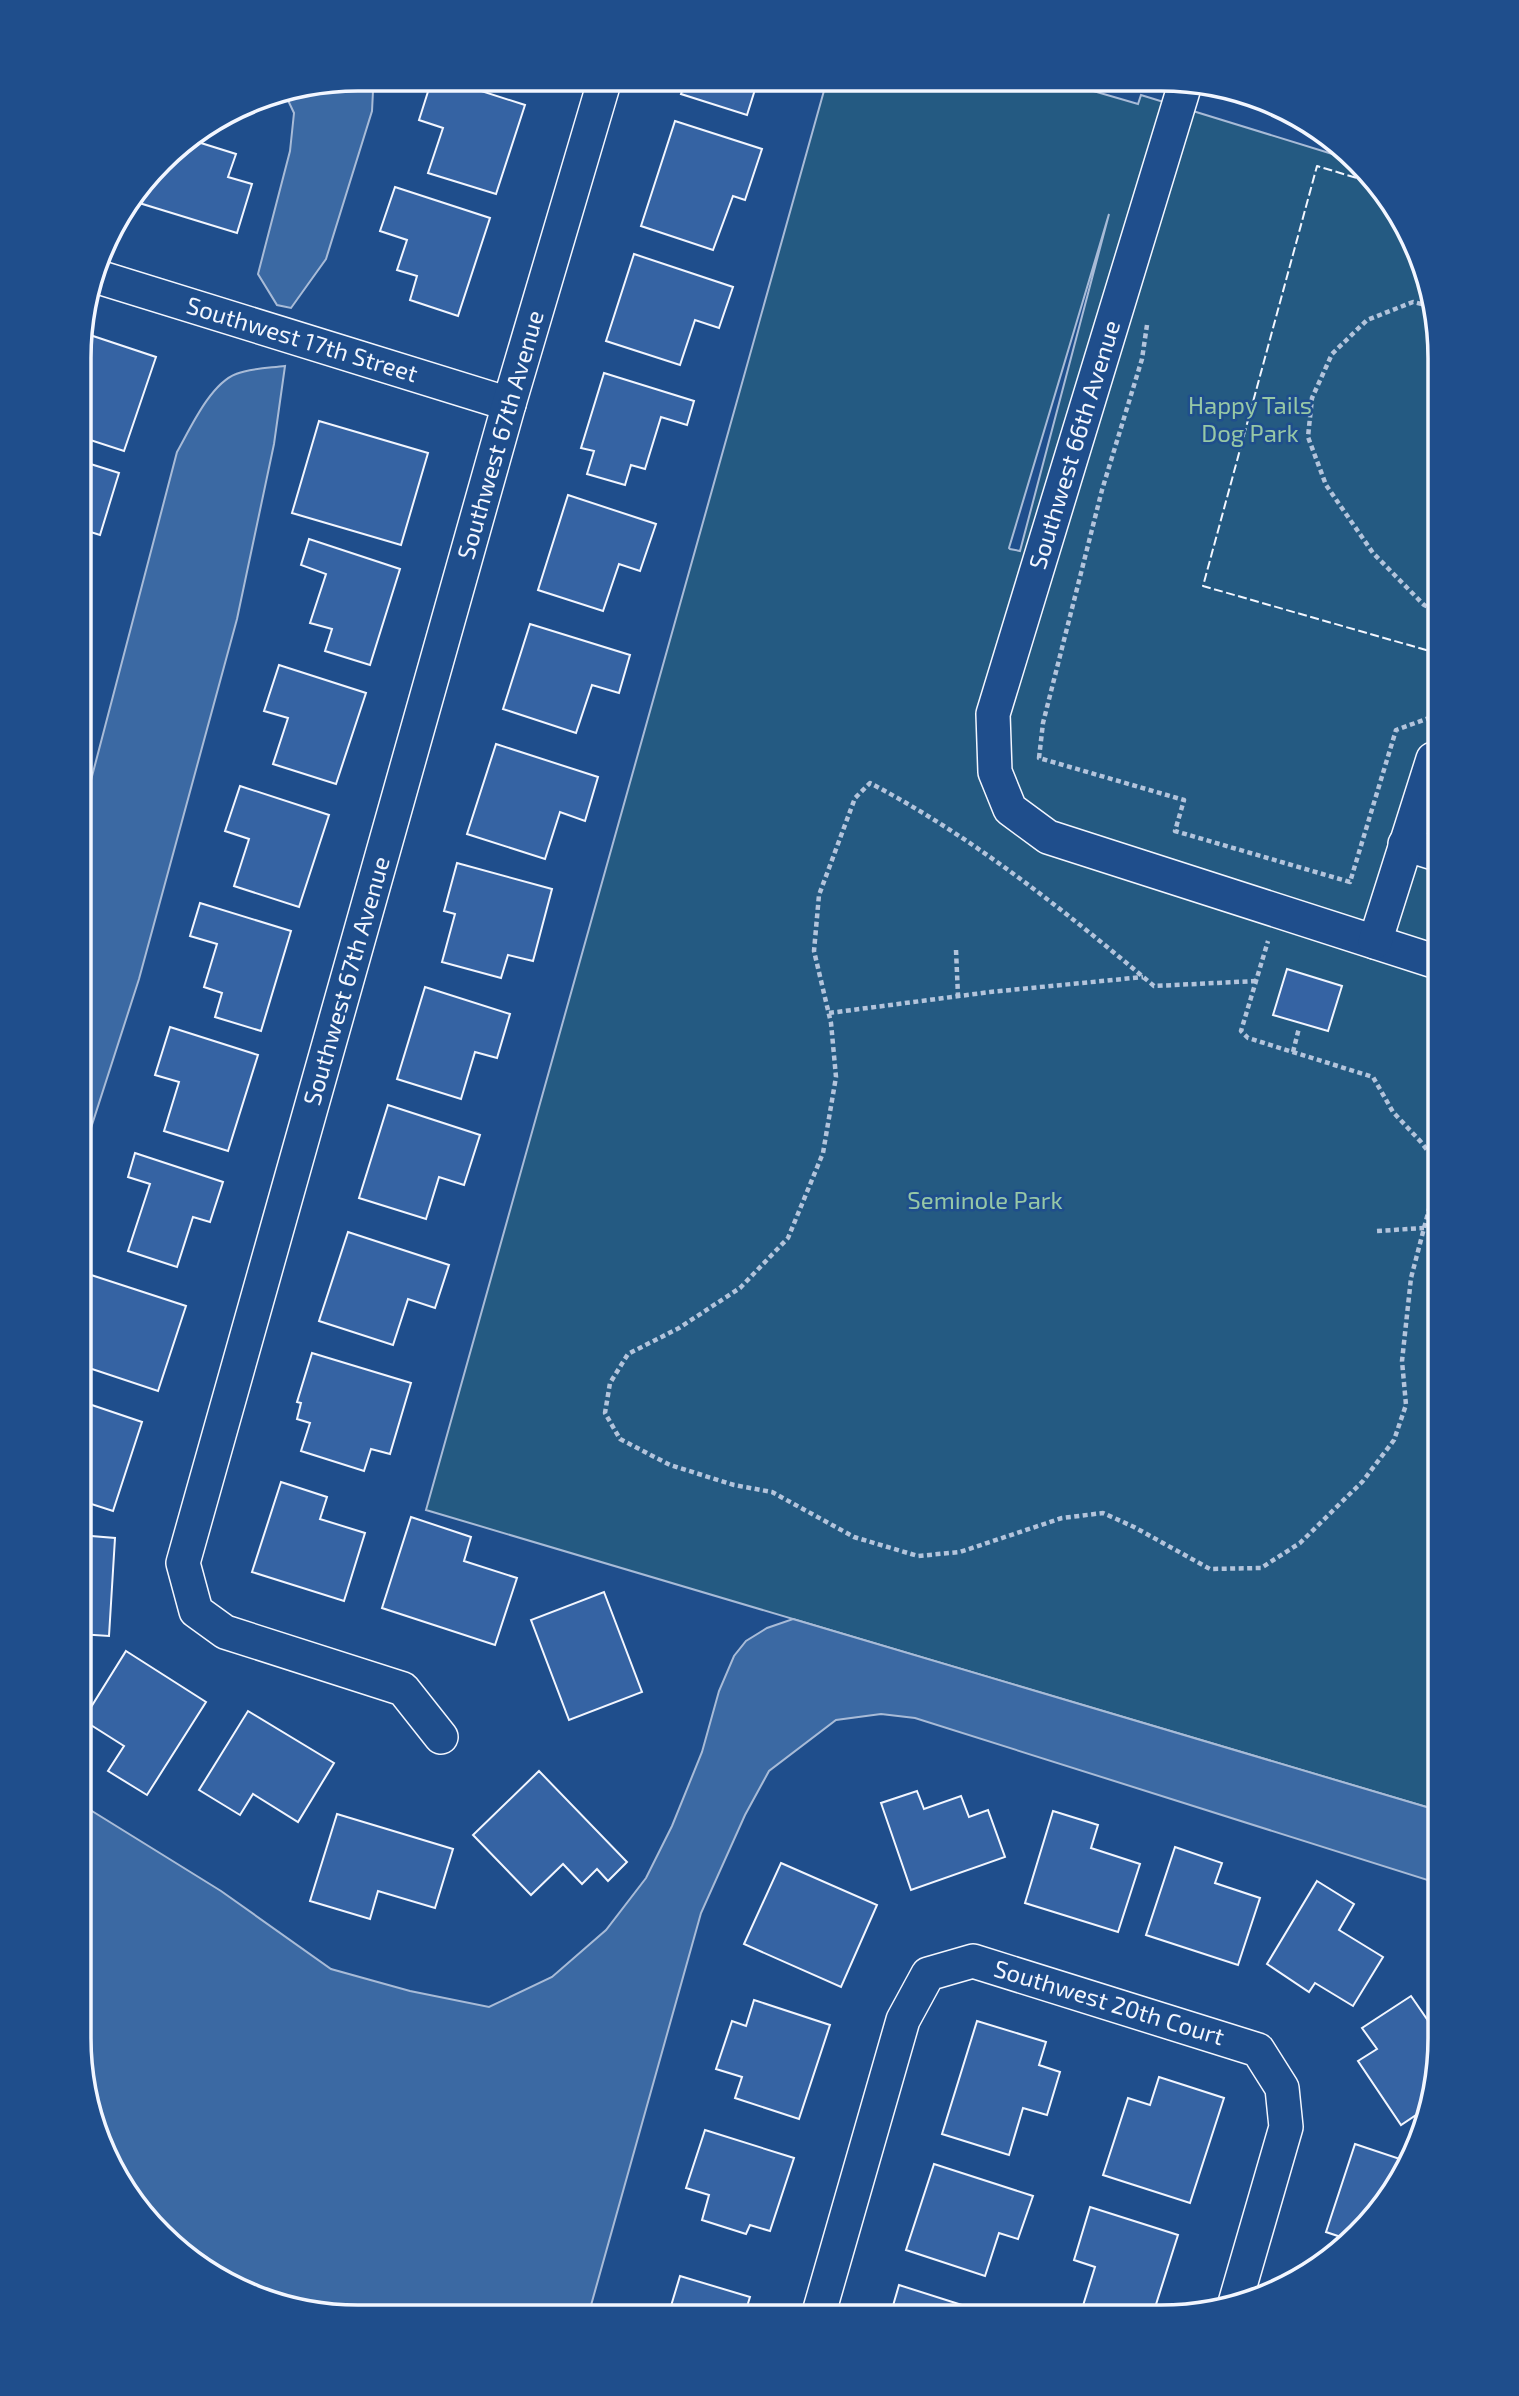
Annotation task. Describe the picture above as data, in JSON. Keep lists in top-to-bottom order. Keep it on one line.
{"streets":{"street":["Southwest 17th Street","Southwest 67th Avenue","Southwest 66th Avenue","Southwest 20th Court"]},"crossings":[["Southwest 17th Street","Southwest 67th Avenue"]],"parks":["Happy Tails Dog Park","Seminole Park"]}
